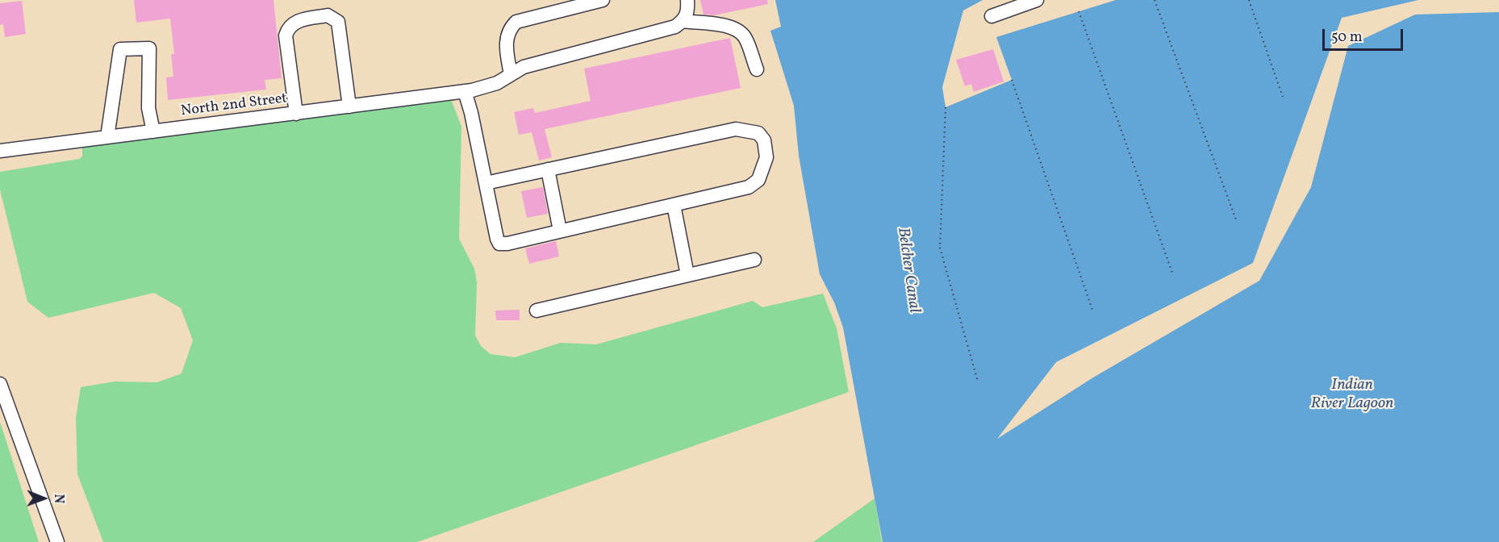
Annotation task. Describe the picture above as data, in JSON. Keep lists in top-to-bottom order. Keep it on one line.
{"streets":{"street":["North 2nd Street"]},"water":["Belcher Canal","Indian River Lagoon"],"scale_bar":"50 m","north":"right"}
